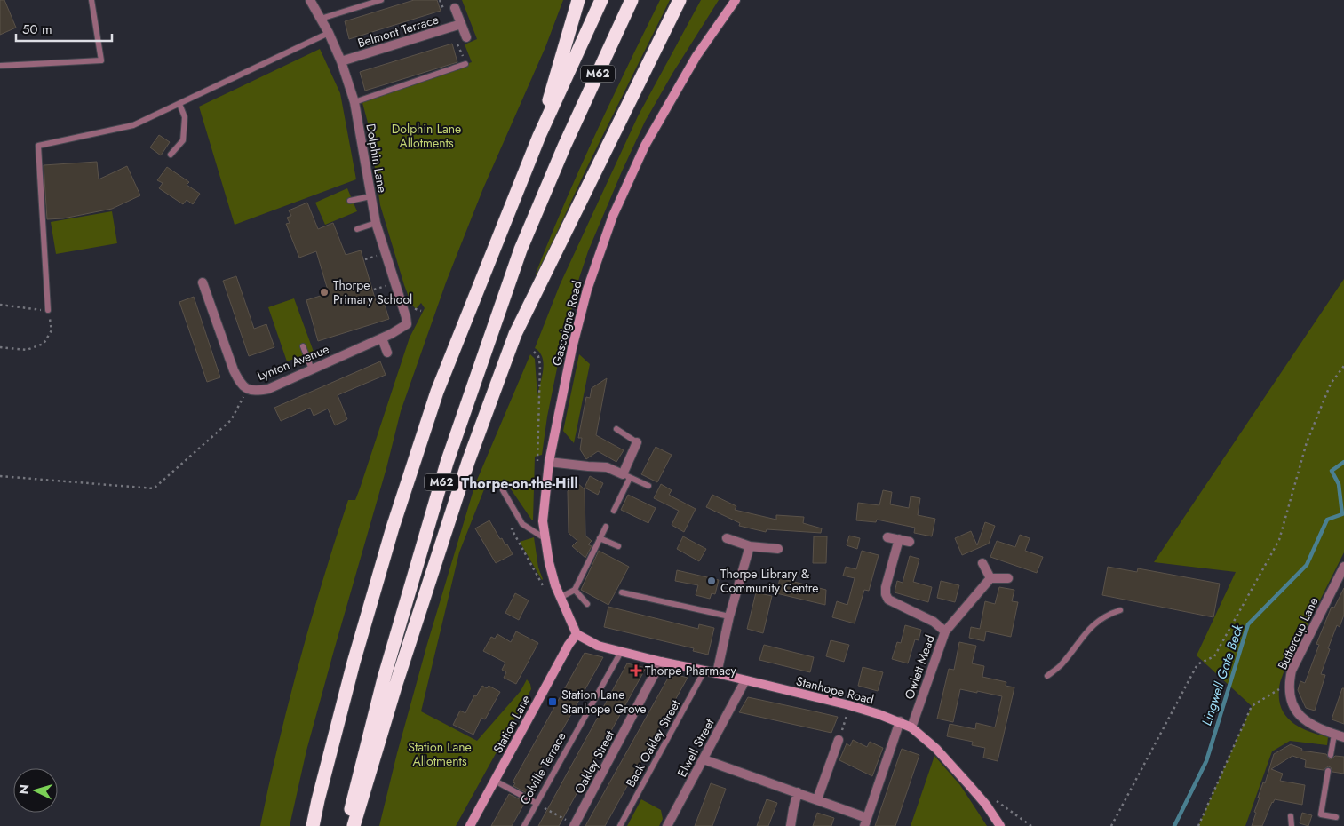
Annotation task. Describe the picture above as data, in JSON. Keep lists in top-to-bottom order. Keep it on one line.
{"streets":{"highway":["M62"],"street":["Belmont Terrace","Dolphin Lane","Gascoigne Road","Lynton Avenue","Buttercup Lane","Owlett Mead","Stanhope Road","Station Lane","Elwell Street","Oakley Street"],"lane":["Back Oakley Street","Colville Terrace"]},"crossings":[["Belmont Terrace","Dolphin Lane"],["Dolphin Lane","Lynton Avenue"],["Gascoigne Road","Station Lane"],["Owlett Mead","Stanhope Road"],["Stanhope Road","Back Oakley Street"],["Stanhope Road","Elwell Street"],["Stanhope Road","Oakley Street"],["Stanhope Road","Colville Terrace"]],"districts":["Thorpe-on-the-Hill"],"water":["Lingwell Gate Beck"],"parks":["Dolphin Lane Allotments","Station Lane Allotments"],"places":{"other":["Thorpe Primary School","Thorpe Library & Community Centre"],"health":["Thorpe Pharmacy"],"transit":["Station Lane Stanhope Grove"]},"scale_bar":"50 m","north":"left"}
